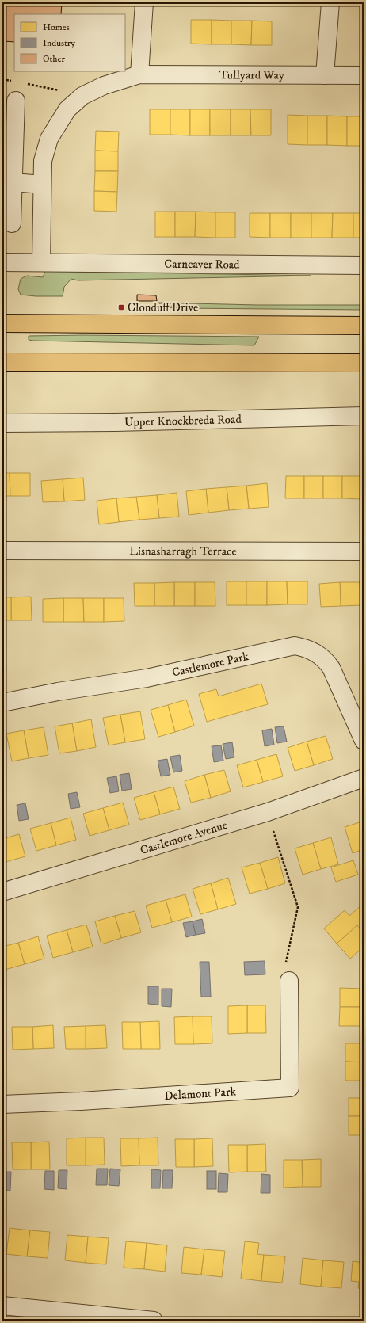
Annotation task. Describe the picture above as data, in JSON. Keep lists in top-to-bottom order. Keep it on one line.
{"streets":{"street":["Tullyard Way","Carncaver Road","Upper Knockbreda Road","Lisnasharragh Terrace","Castlemore Park","Castlemore Avenue","Delamont Park"]},"places":{"transit":["Clonduff Drive"]},"legend":["Homes","Industry","Other"]}
